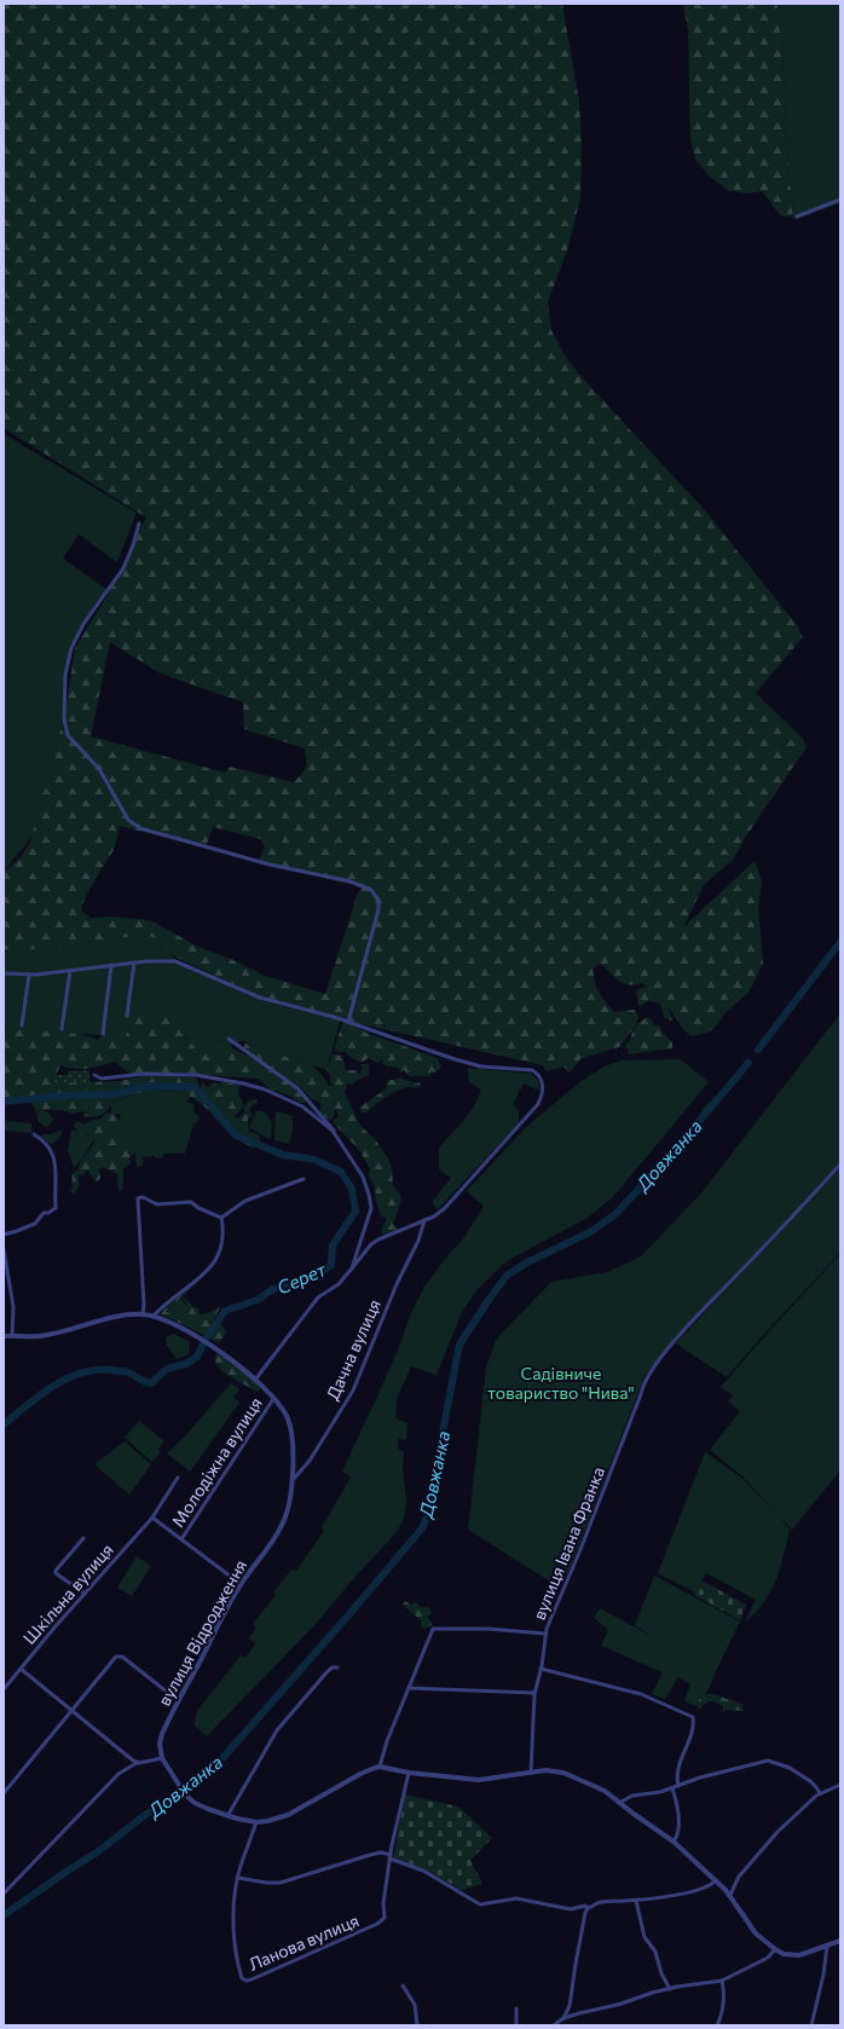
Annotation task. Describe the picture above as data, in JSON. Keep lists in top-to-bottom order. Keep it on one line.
{"streets":{"street":["Дачна вулиця","Молодіжна вулиця","вулиця Івана Франка","Шкільна вулиця","вулиця Відродження","Ланова вулиця"]},"crossings":[["Дачна вулиця","вулиця Відродження"],["Молодіжна вулиця","вулиця Відродження"],["вулиця Відродження","Ланова вулиця"]],"water":["Довжанка","Серет"],"parks":["Садівниче товариство \"Нива\""]}
